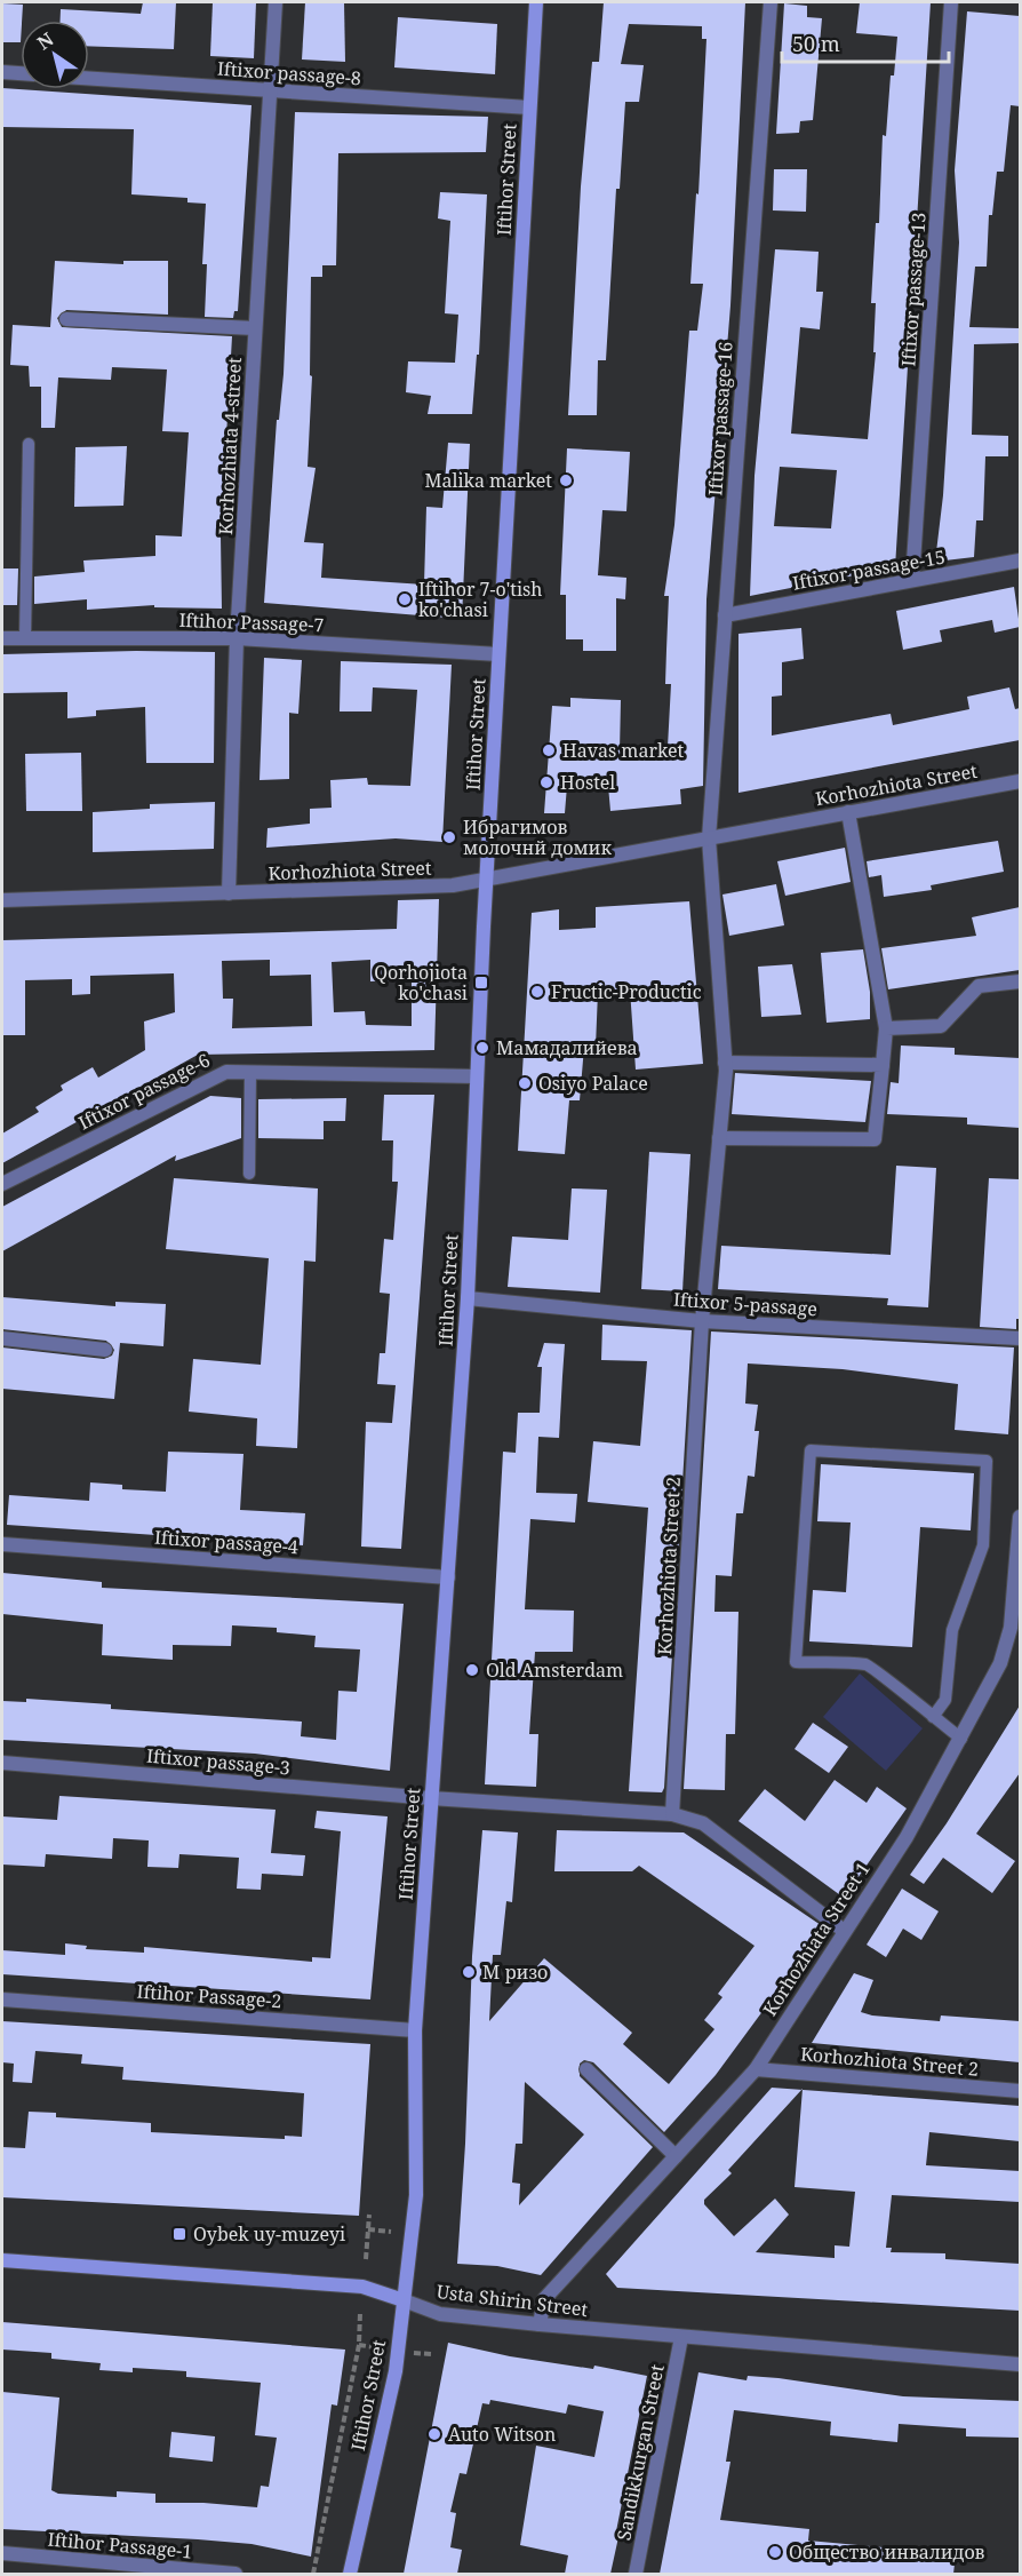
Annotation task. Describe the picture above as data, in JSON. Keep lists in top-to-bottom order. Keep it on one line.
{"streets":{"main road":["Iftihor Street","Usta Shirin Street"],"street":["Iftixor passage-8","Iftixor passage-13","Iftixor passage-16","Korhozhiаta 4-street","Iftixor passage-15","Iftihor Passage-7","Korhozhiota Street","Iftixor passage-6","Iftixor 5-passage","Iftixor passage-4","Korhozhiota Street 2","Iftixor passage-3","Korhozhiаta Street 1","Iftihor Passage-2","Sandikkurgаn Street","Iftihor Passage-1"]},"crossings":[["Iftixor passage-8","Iftihor Street"],["Iftixor passage-8","Korhozhiаta 4-street"],["Iftihor Street","Iftihor Passage-7"],["Iftihor Street","Korhozhiota Street"],["Iftihor Street","Iftixor passage-6"],["Iftihor Street","Iftixor 5-passage"],["Iftihor Street","Iftixor passage-4"],["Iftihor Street","Iftixor passage-3"],["Iftihor Street","Iftihor Passage-2"],["Iftihor Street","Usta Shirin Street"],["Iftixor passage-13","Iftixor passage-15"],["Iftixor passage-16","Iftixor passage-15"],["Iftixor passage-16","Korhozhiota Street"],["Korhozhiаta 4-street","Iftihor Passage-7"],["Korhozhiаta 4-street","Korhozhiota Street"],["Iftixor 5-passage","Korhozhiota Street 2"],["Korhozhiota Street 2","Iftixor passage-3"],["Korhozhiota Street 2","Korhozhiаta Street 1"],["Iftixor passage-3","Korhozhiаta Street 1"],["Korhozhiаta Street 1","Usta Shirin Street"],["Usta Shirin Street","Sandikkurgаn Street"]],"places":{"other":["Malika market","Iftihor 7-o'tish ko'chasi","Havas market","Hostel","Ибрагимов молочнй домик","Fructic-Productic","Мамадалийева","Osiyo Palace","Old Amsterdam","М ризо","Auto Witson","Общество инвалидов"],"transit":["Qorhojiota ko'chasi","Oybek uy-muzeyi"]},"scale_bar":"50 m","north":"top left"}
